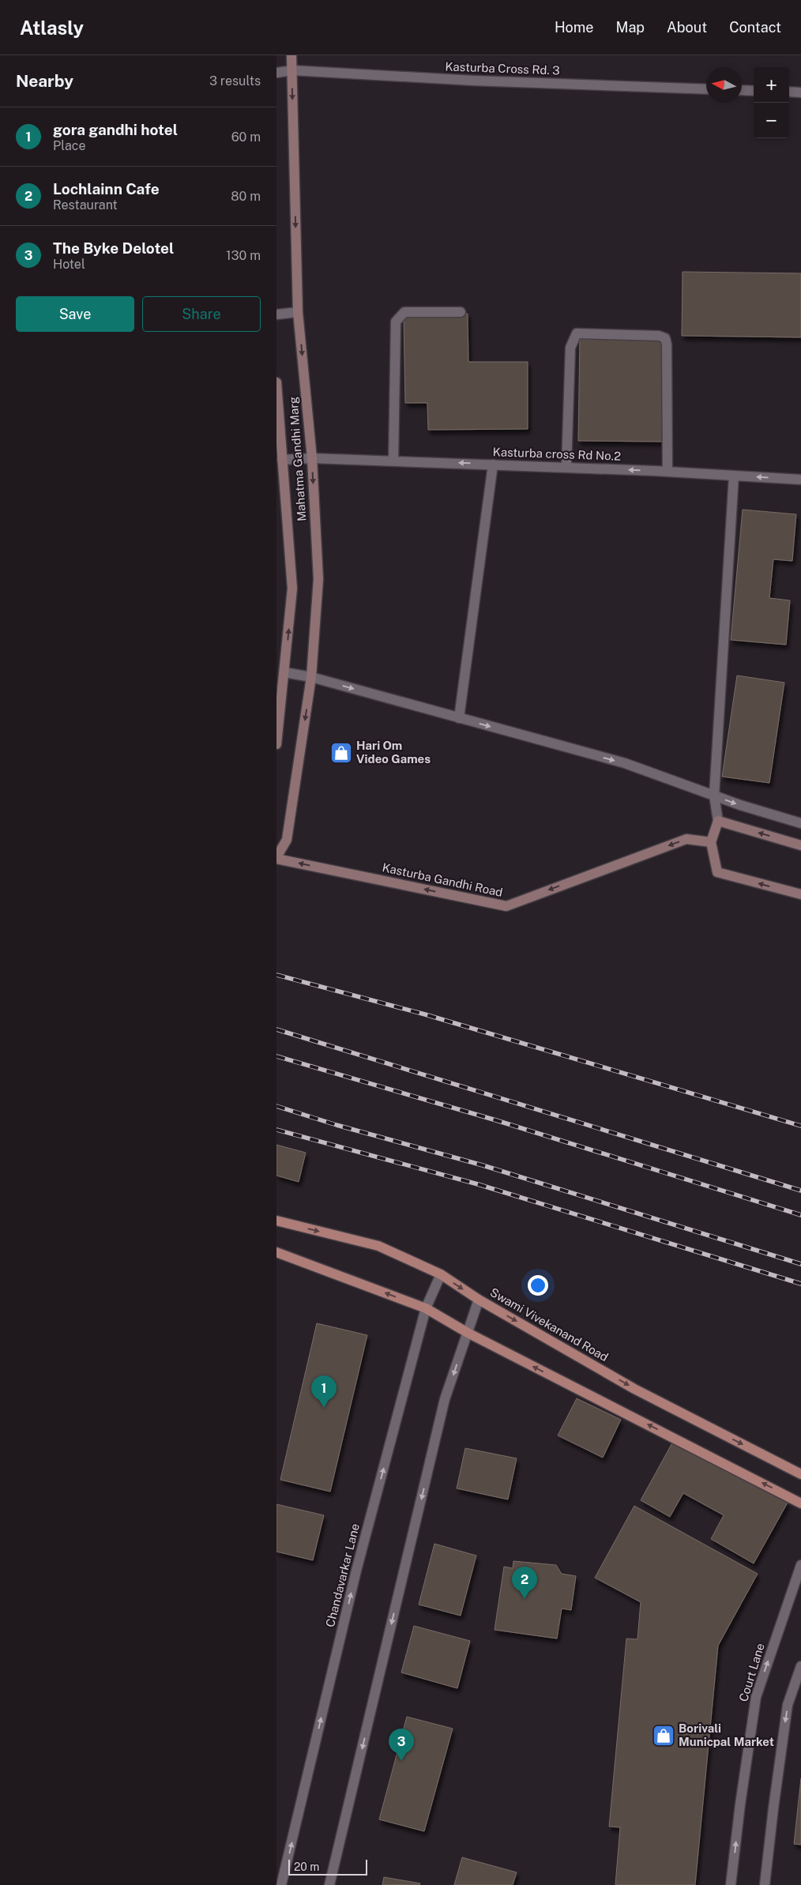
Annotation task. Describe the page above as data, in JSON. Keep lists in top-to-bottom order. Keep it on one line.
{"streets":{"main road":["Mahatma Gandhi Marg","Kasturba Gandhi Road","Swami Vivekanand Road"],"street":["Kasturba Cross Rd. 3","Kasturba cross Rd No.2","Chandavarkar Lane","Court Lane"]},"crossings":[["Kasturba Cross Rd. 3","Mahatma Gandhi Marg"],["Kasturba cross Rd No.2","Mahatma Gandhi Marg"],["Mahatma Gandhi Marg","Kasturba Gandhi Road"],["Swami Vivekanand Road","Chandavarkar Lane"]],"one_way":["Kasturba cross Rd No.2","Kasturba Gandhi Road"],"places":{"shop":["Hari Om Video Games","Borivali Municpal Market"]},"scale_bar":"20 m","north":"left","page":{"header":"Atlasly","nav":["Home","Map","About","Contact"],"heading":["Nearby","3 results"],"map_buttons":["+","−"],"list":[{"mark":"1","name":"gora gandhi hotel","note":"Place","value":"60 m"},{"mark":"2","name":"Lochlainn Cafe","note":"Restaurant","value":"80 m"},{"mark":"3","name":"The Byke Delotel","note":"Hotel","value":"130 m"}],"buttons":["Save","Share"],"pins":["1","2","3"],"scale":"20 m"}}
